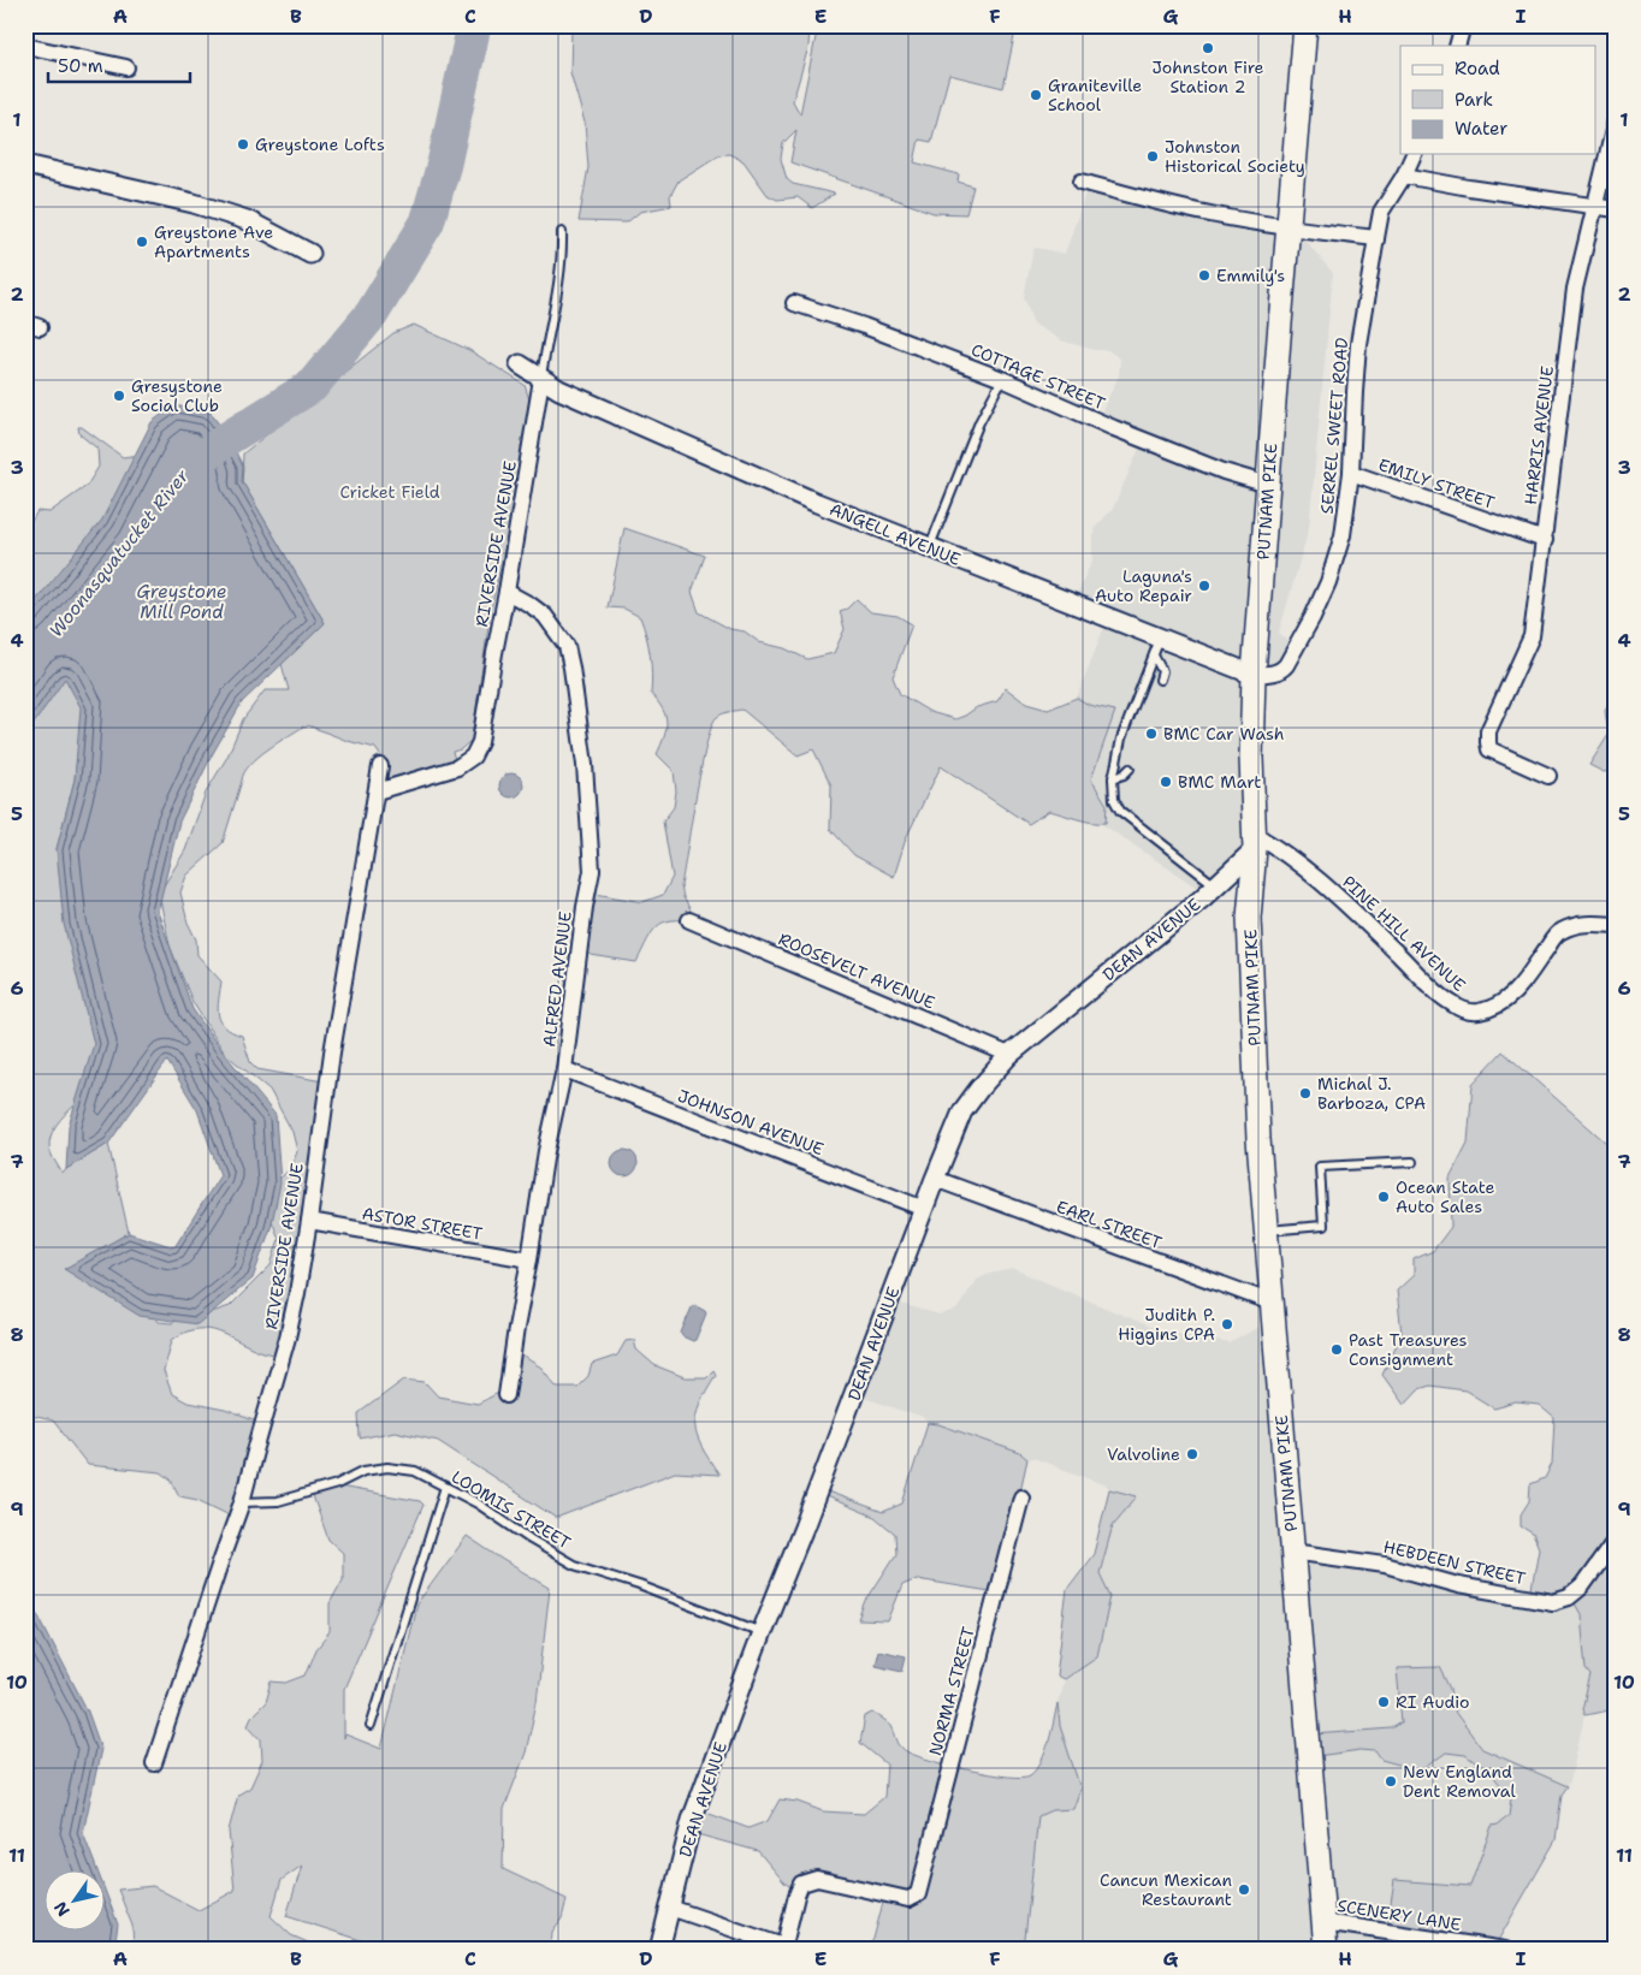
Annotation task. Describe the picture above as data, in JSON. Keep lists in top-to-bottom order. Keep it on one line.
{"streets":{"main road":["PUTNAM PIKE"],"street":["COTTAGE STREET","SERREL SWEET ROAD","HARRIS AVENUE","EMILY STREET","ANGELL AVENUE","RIVERSIDE AVENUE","PINE HILL AVENUE","DEAN AVENUE","ROOSEVELT AVENUE","ALFRED AVENUE","JOHNSON AVENUE","ASTOR STREET","EARL STREET","HEBDEEN STREET","NORMA STREET","SCENERY LANE"],"lane":["LOOMIS STREET"]},"crossings":[["COTTAGE STREET","PUTNAM PIKE"],["SERREL SWEET ROAD","EMILY STREET"],["SERREL SWEET ROAD","PUTNAM PIKE"],["SERREL SWEET ROAD","ANGELL AVENUE"],["HARRIS AVENUE","EMILY STREET"],["PUTNAM PIKE","ANGELL AVENUE"],["PUTNAM PIKE","PINE HILL AVENUE"],["PUTNAM PIKE","DEAN AVENUE"],["PUTNAM PIKE","EARL STREET"],["PUTNAM PIKE","HEBDEEN STREET"],["PUTNAM PIKE","SCENERY LANE"],["ANGELL AVENUE","RIVERSIDE AVENUE"],["RIVERSIDE AVENUE","ALFRED AVENUE"],["RIVERSIDE AVENUE","ASTOR STREET"],["RIVERSIDE AVENUE","LOOMIS STREET"],["PINE HILL AVENUE","DEAN AVENUE"],["DEAN AVENUE","ROOSEVELT AVENUE"],["DEAN AVENUE","JOHNSON AVENUE"],["DEAN AVENUE","EARL STREET"],["DEAN AVENUE","LOOMIS STREET"],["ALFRED AVENUE","JOHNSON AVENUE"],["ALFRED AVENUE","ASTOR STREET"]],"water":["Woonasquatucket River","Greystone Mill Pond"],"parks":["Cricket Field"],"places":["Johnston Fire Station 2","Graniteville School","Greystone Lofts","Johnston Historical Society","Greystone Ave Apartments","Emmily's","Gresystone Social Club","Laguna's Auto Repair","BMC Car Wash","BMC Mart","Michal J. Barboza, CPA","Ocean State Auto Sales","Judith P. Higgins CPA","Past Treasures Consignment","Valvoline","RI Audio","New England Dent Removal","Cancun Mexican Restaurant"],"legend":["Road","Park","Water"],"scale_bar":"50 m","north":"bottom left","grid":{"columns":["A","B","C","D","E","F","G","H","I"],"rows":["1","2","3","4","5","6","7","8","9","10","11"]}}
